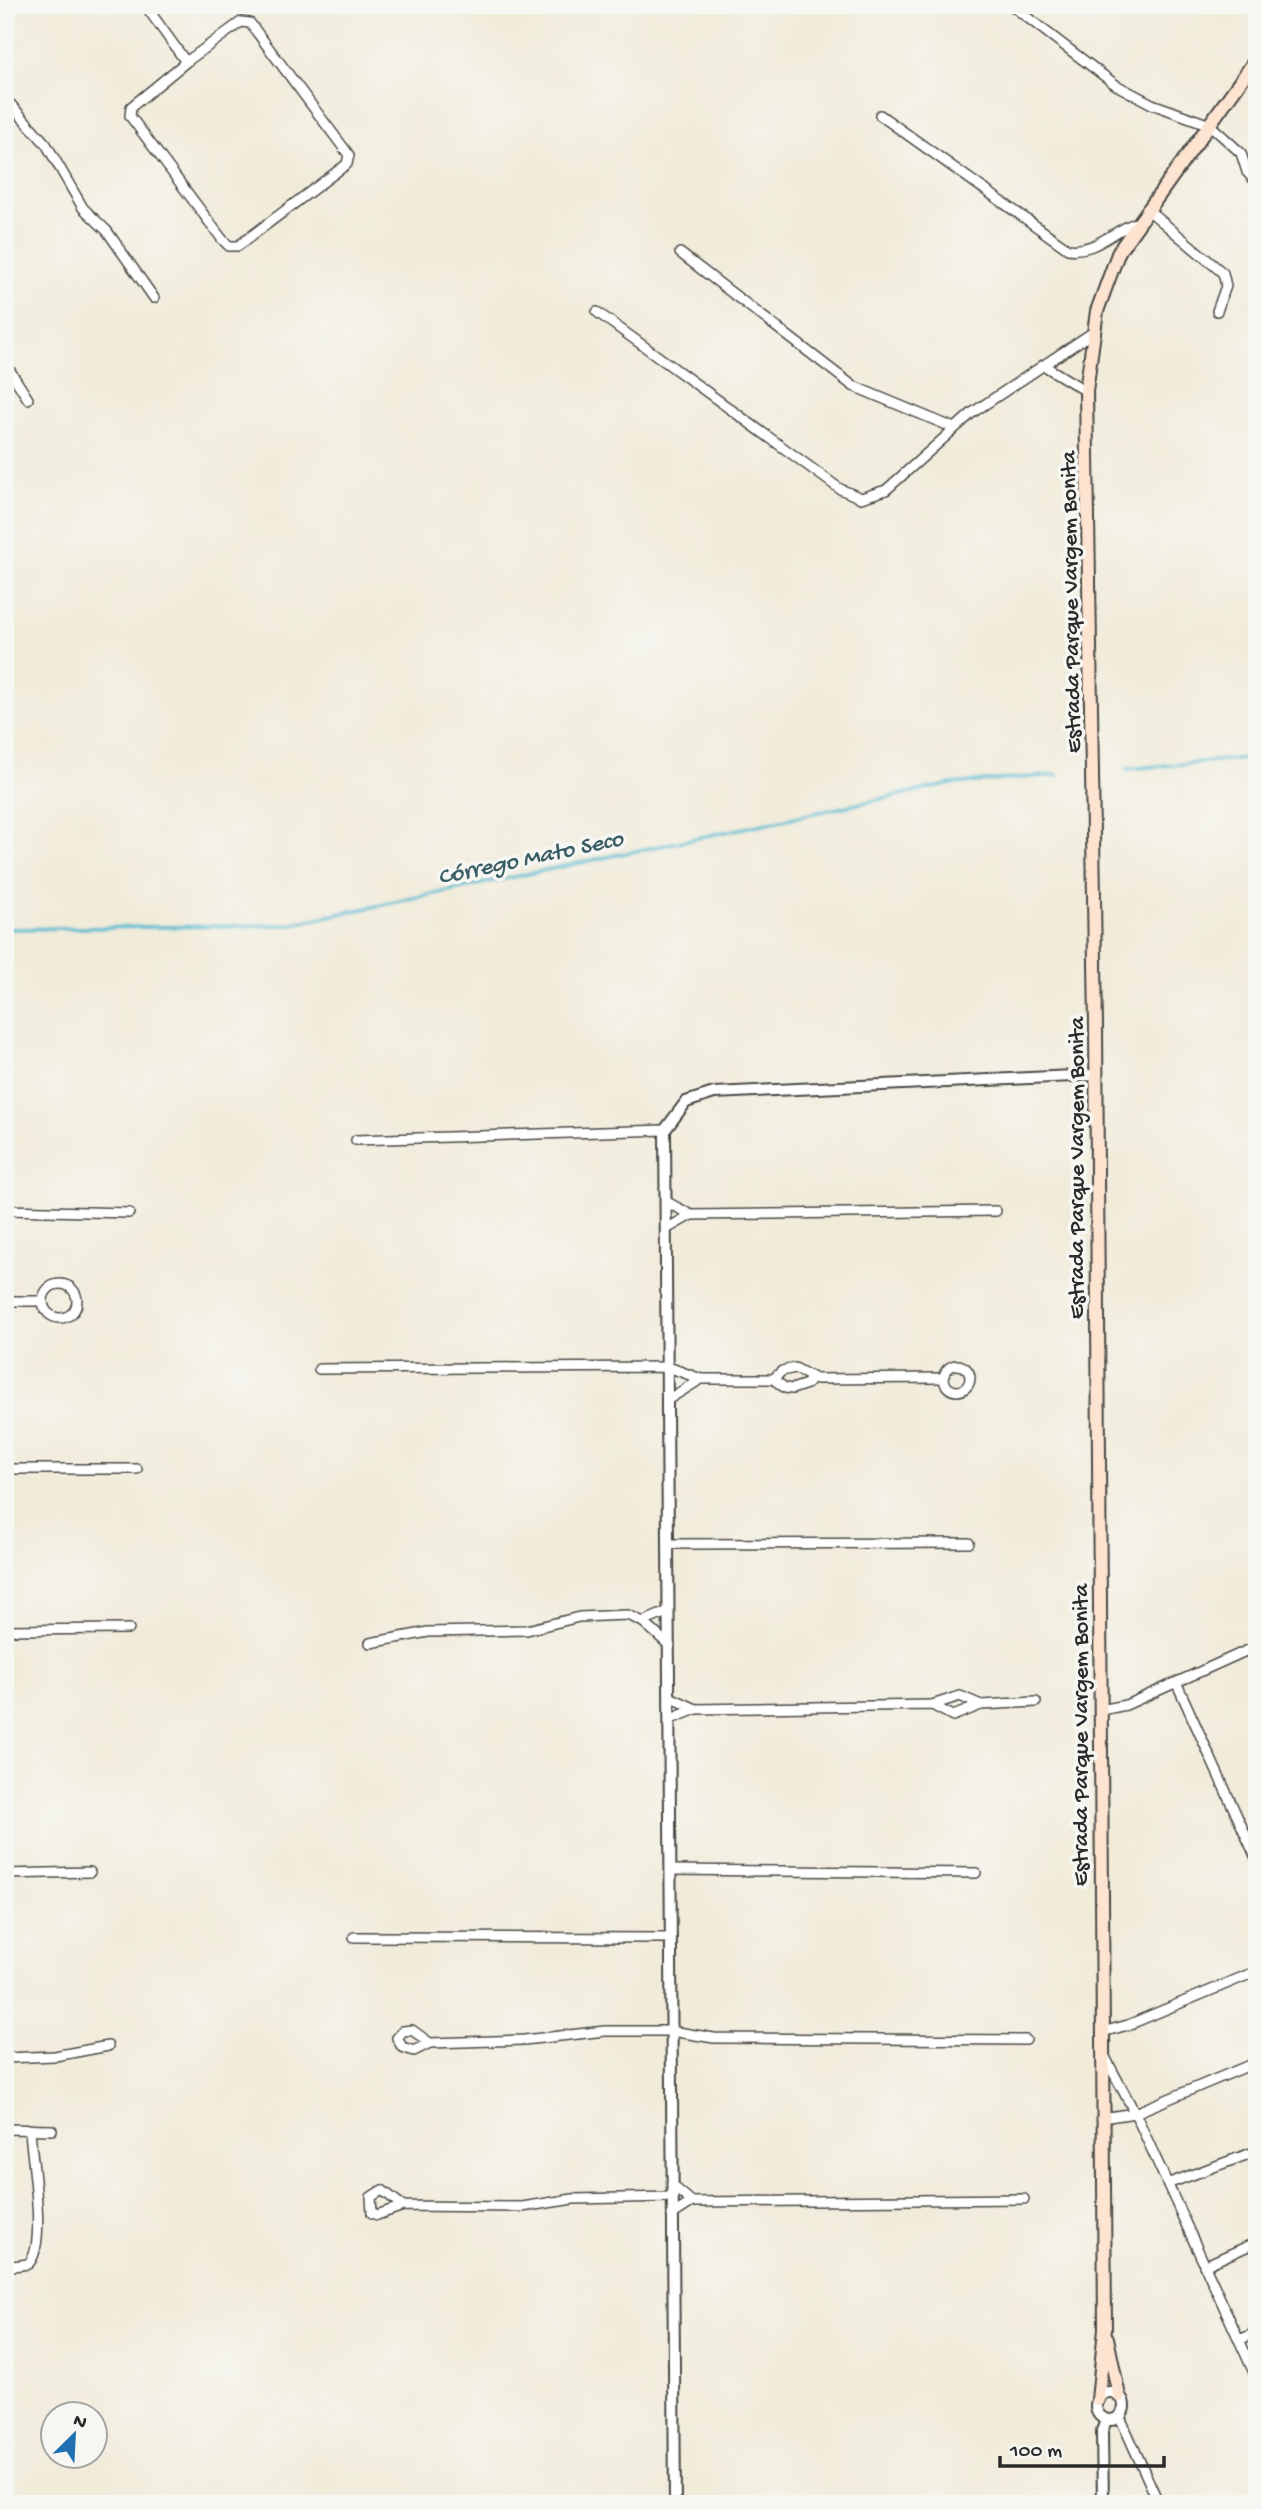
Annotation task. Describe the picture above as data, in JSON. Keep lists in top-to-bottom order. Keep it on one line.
{"streets":{"main road":["Estrada Parque Vargem Bonita"]},"water":["Córrego Mato Seco"],"scale_bar":"100 m","north":"top right"}
